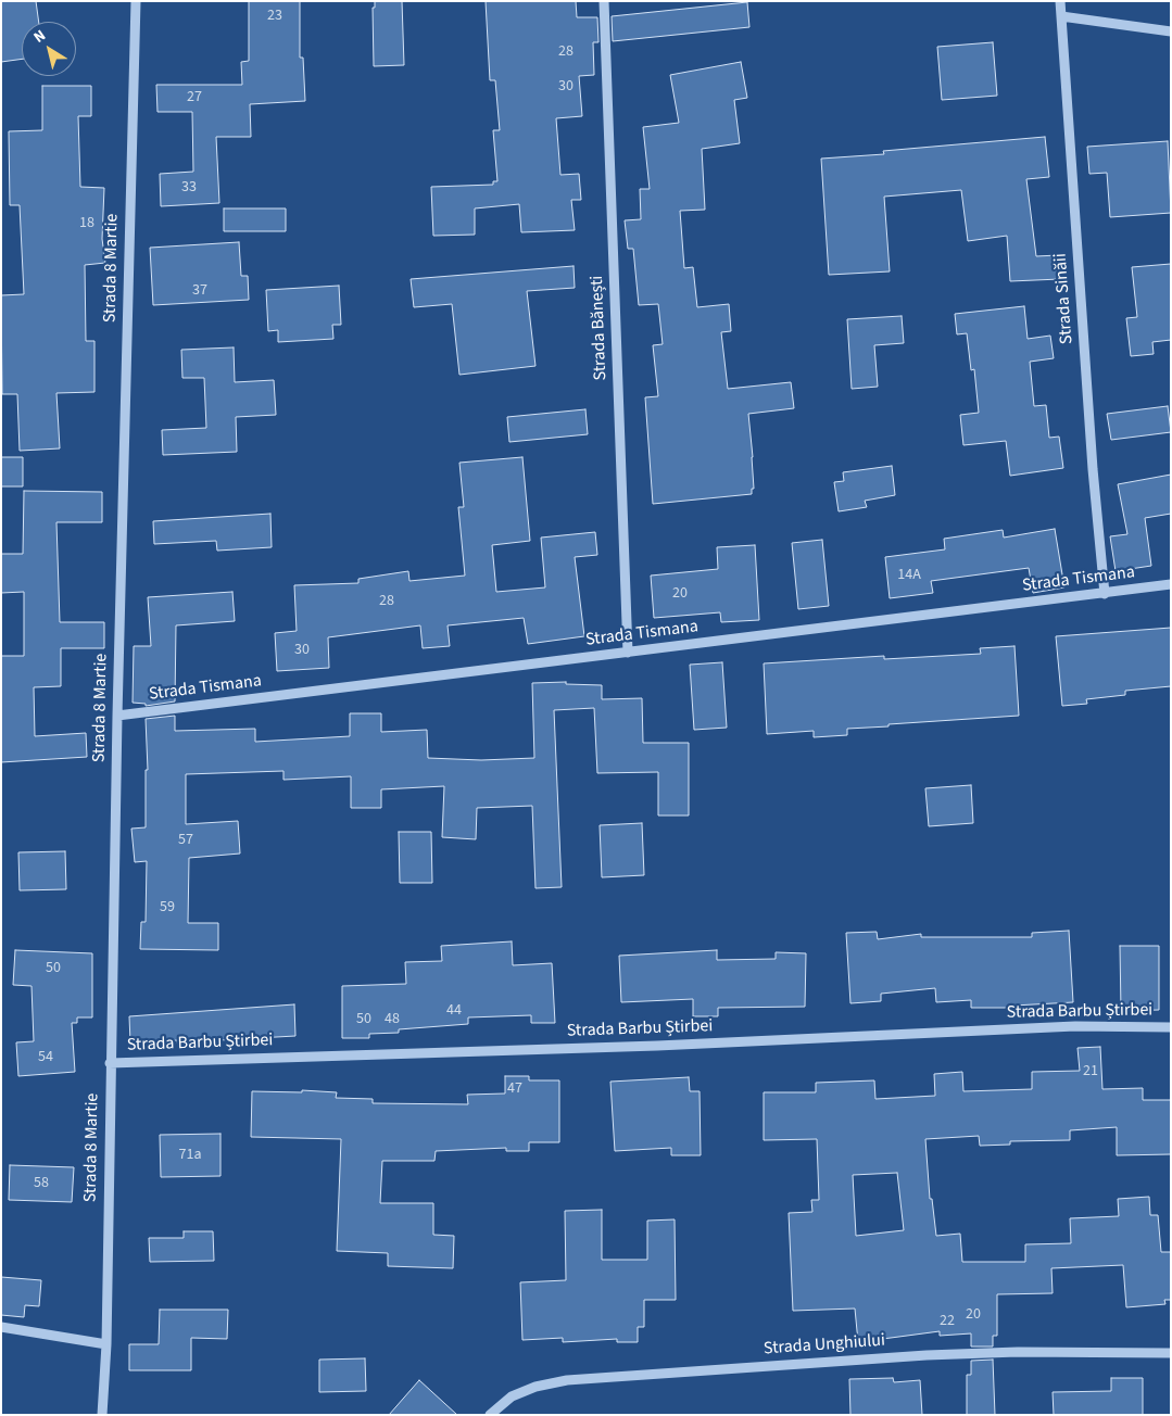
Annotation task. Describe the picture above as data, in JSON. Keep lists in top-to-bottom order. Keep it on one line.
{"streets":{"street":["Strada 8 Martie","Strada Sinăii","Strada Bănești","Strada Tismana","Strada Barbu Știrbei","Strada Unghiului"]},"crossings":[["Strada 8 Martie","Strada Tismana"],["Strada 8 Martie","Strada Barbu Știrbei"],["Strada Sinăii","Strada Tismana"],["Strada Bănești","Strada Tismana"]],"house_numbers":["23","28","30","27","33","18","37","14A","20","28","30","57","59","50","44","50","48","54","21","47","71a","58","20","22"],"north":"top left"}
